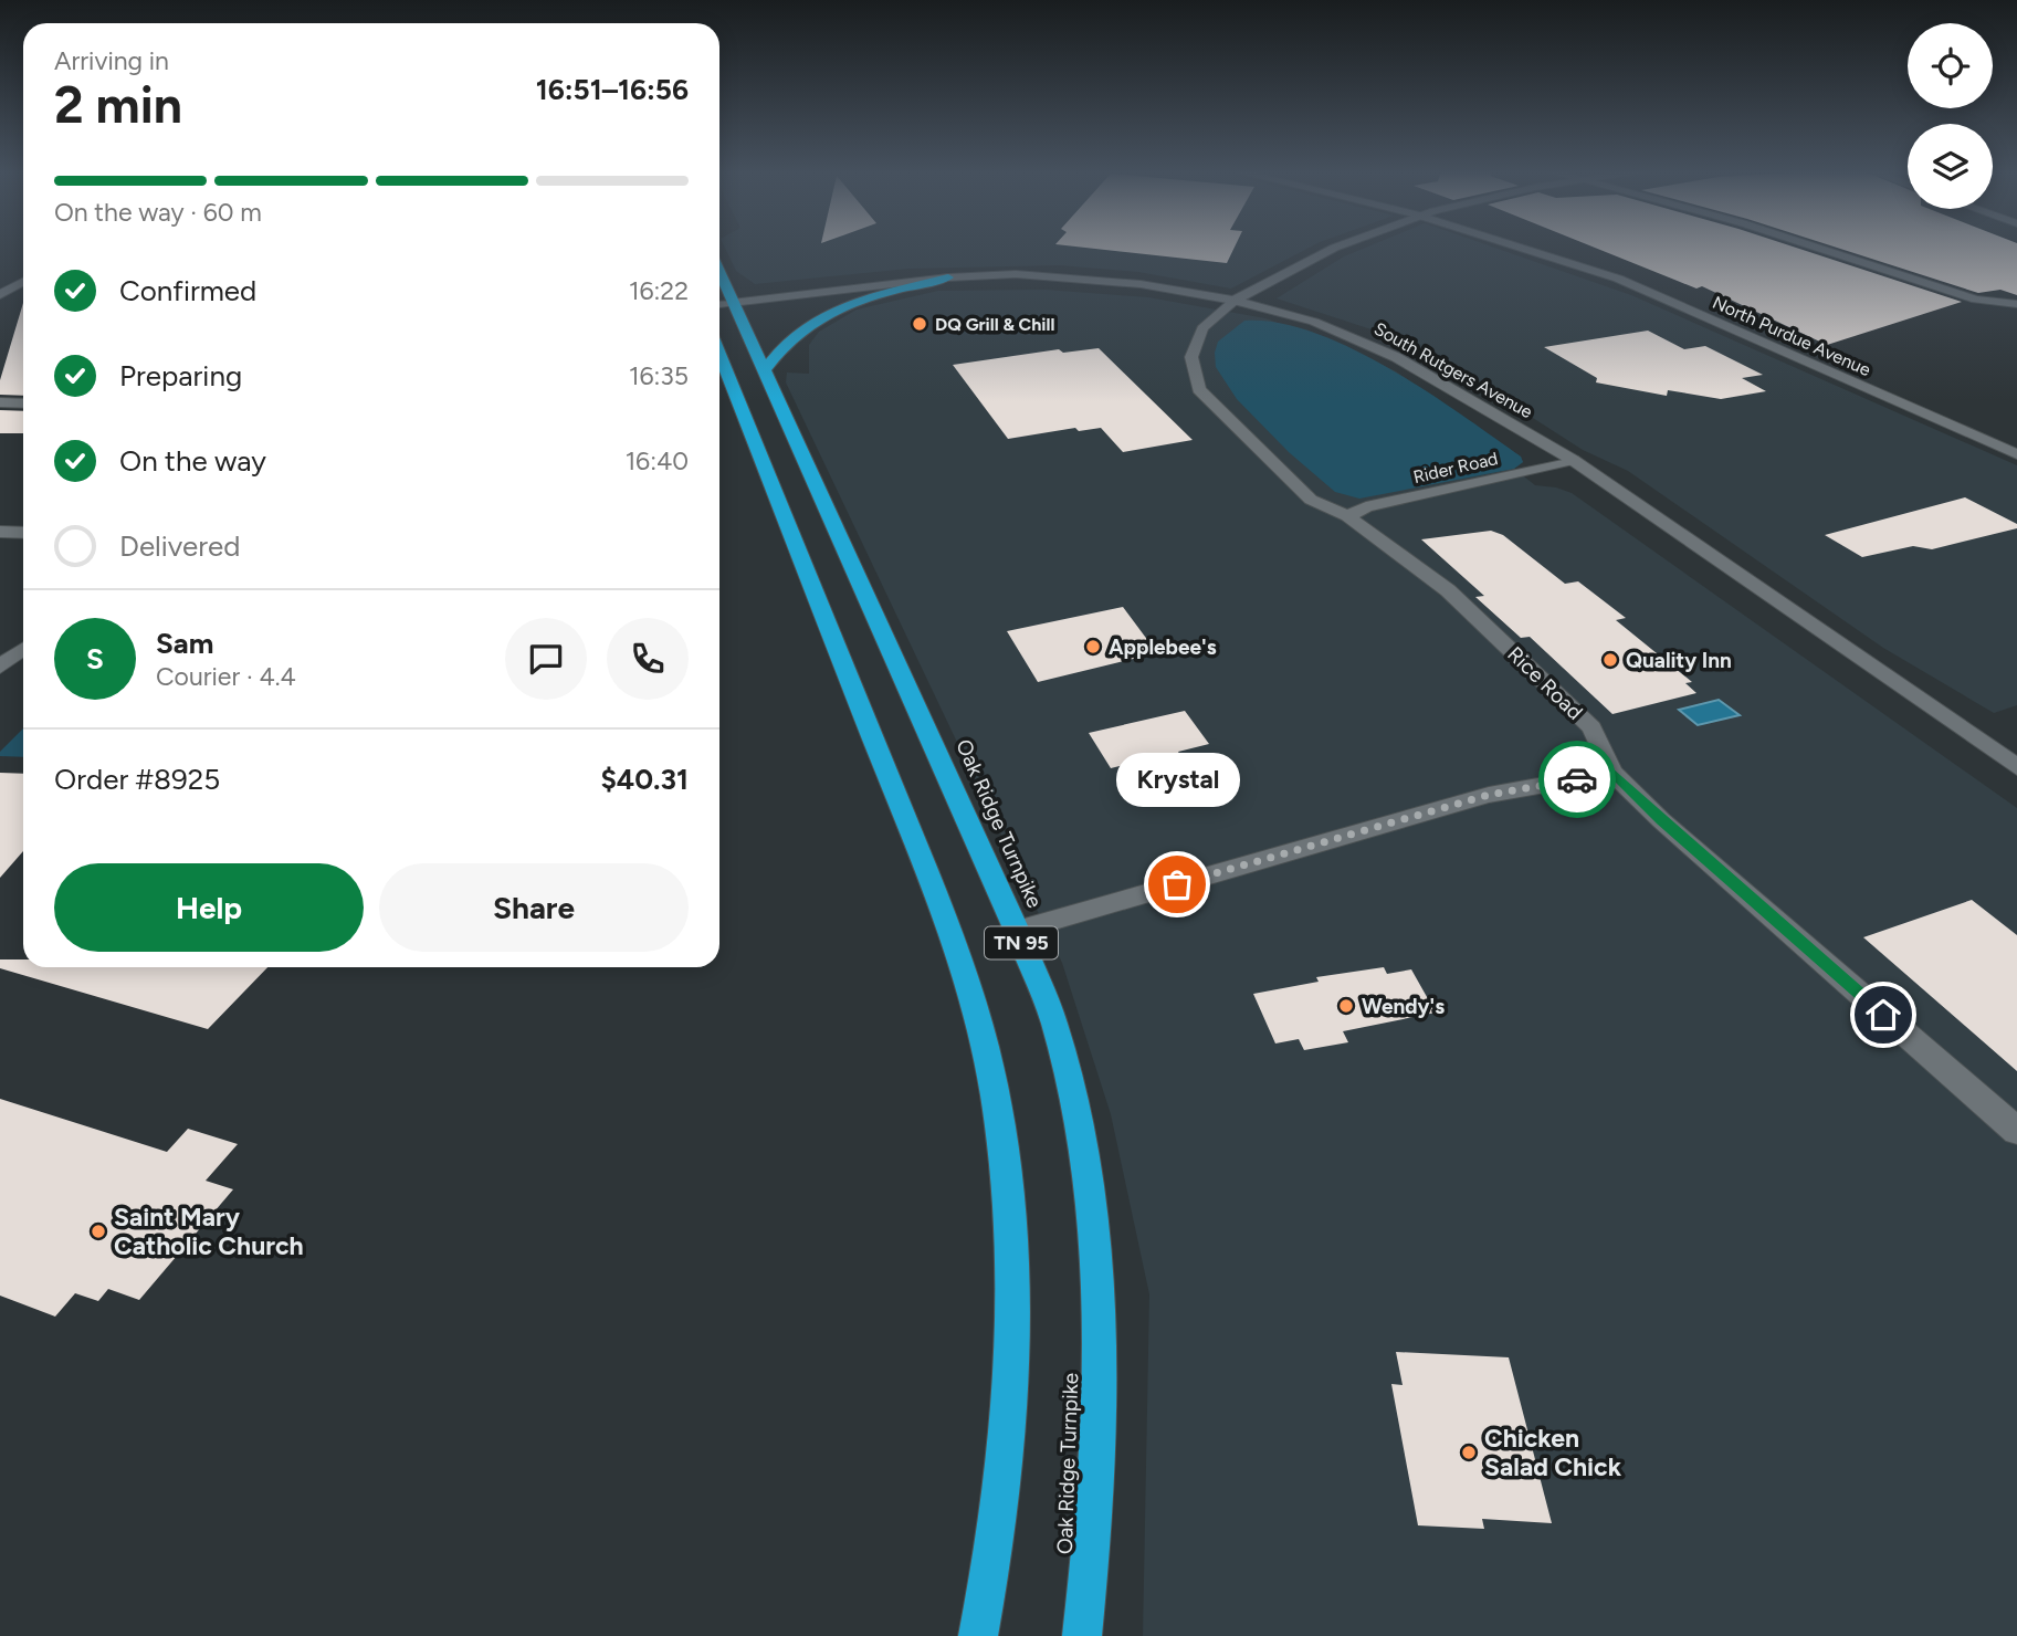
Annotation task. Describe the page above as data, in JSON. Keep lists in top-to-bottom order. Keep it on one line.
{"streets":{"highway":["Oak Ridge Turnpike","TN 95"],"street":["North Purdue Avenue","South Rutgers Avenue","Rider Road","Rice Road"]},"crossings":[["South Rutgers Avenue","Rider Road"],["South Rutgers Avenue","Rice Road"],["South Rutgers Avenue","Oak Ridge Turnpike"],["Rider Road","Rice Road"]],"places":["DQ Grill & Chill","Applebee's","Quality Inn","Krystal","Wendy's","Saint Mary Catholic Church","Chicken Salad Chick"],"page":{"heading":["2 min","Arriving in","16:51–16:56"],"panel":["Sam","Courier · 4.4","Order #8925","$40.31"],"bar":"On the way · 60 m","list":[["Confirmed","16:22"],["Preparing","16:35"],["On the way","16:40"],"Delivered"],"round":"S","bubble":"Krystal","buttons":["Help","Share"]}}
